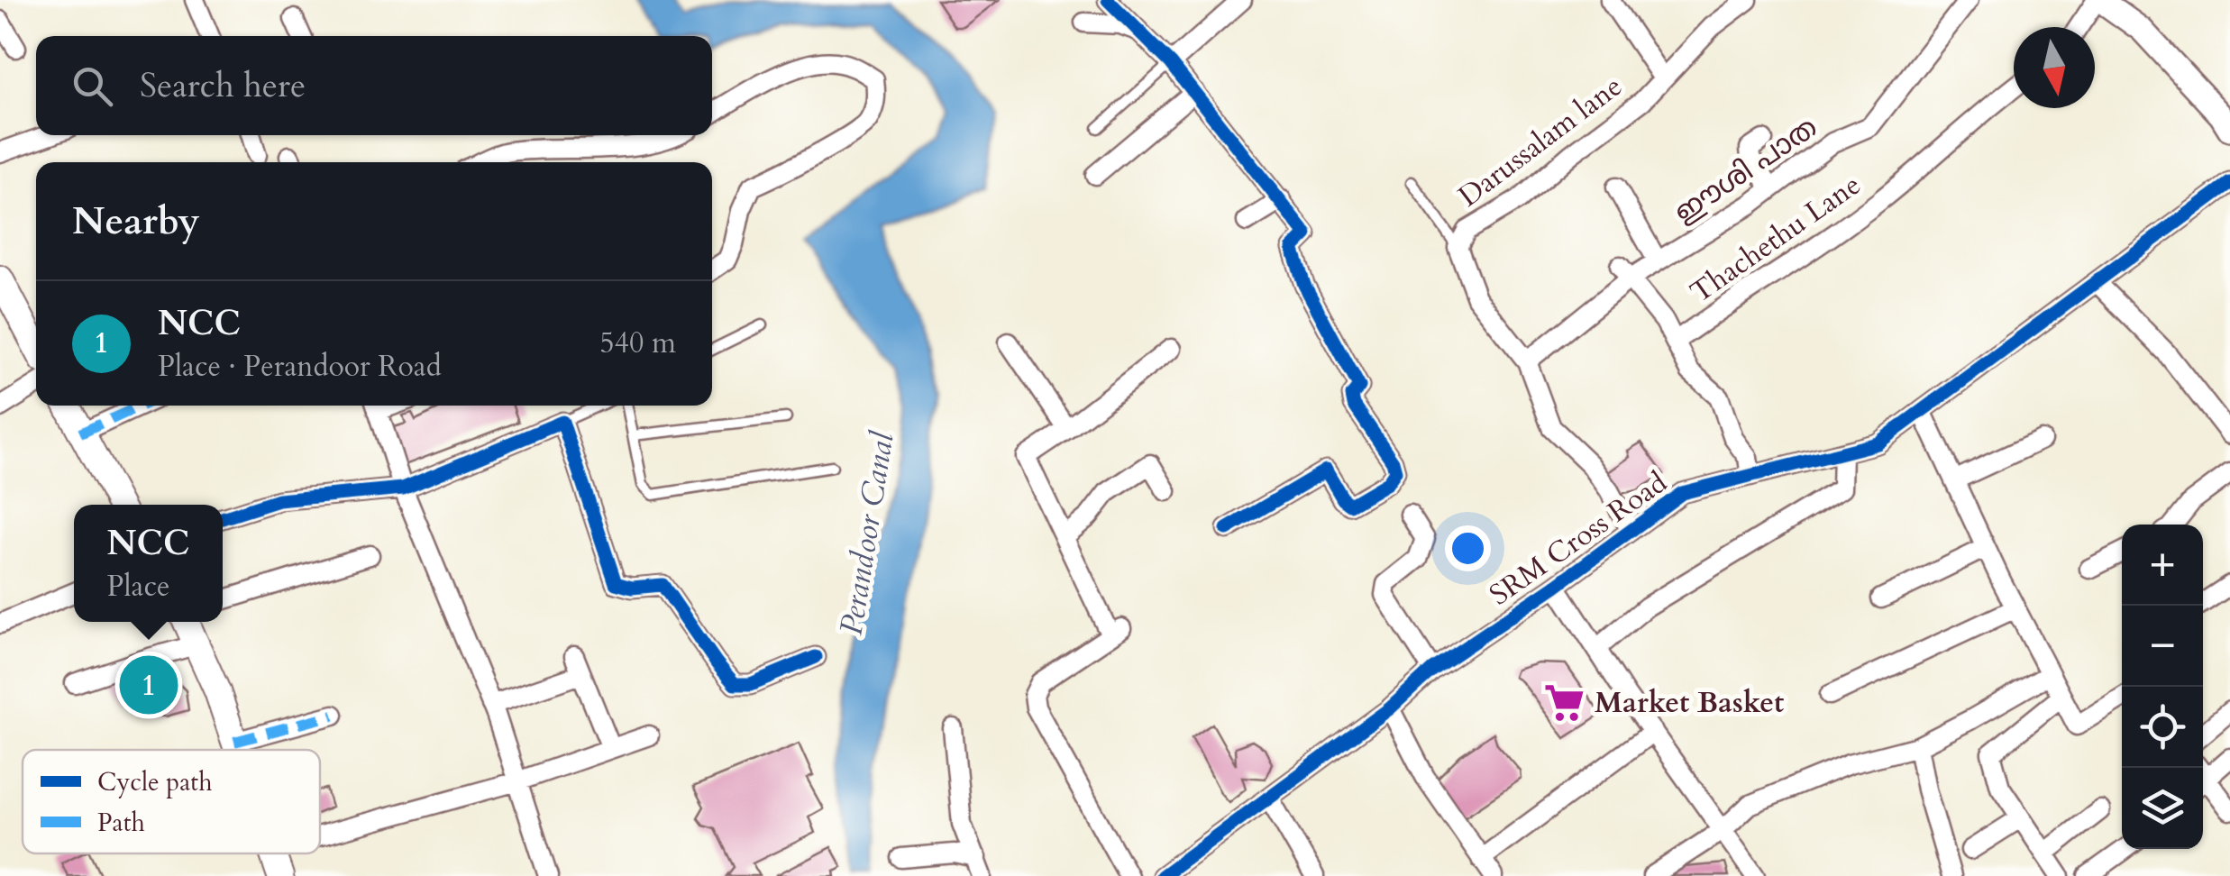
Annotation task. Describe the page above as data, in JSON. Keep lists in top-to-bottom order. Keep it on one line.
{"streets":{"street":["Darussalam lane","ഈശി പാത","Thachethu Lane","SRM Cross Road"]},"crossings":[["Darussalam lane","ഈശി പാത"],["Darussalam lane","SRM Cross Road"],["Thachethu Lane","SRM Cross Road"]],"water":["Perandoor Canal"],"places":{"supermarket":["Market Basket"]},"legend":["Cycle path","Path"],"north":"bottom","page":{"search":"Search here","heading":"Nearby","list":[{"mark":"1","name":"NCC","note":"Place · Perandoor Road","value":"540 m"}],"popup":["NCC","Place"],"map_buttons":["+","−"],"pins":"1"}}
